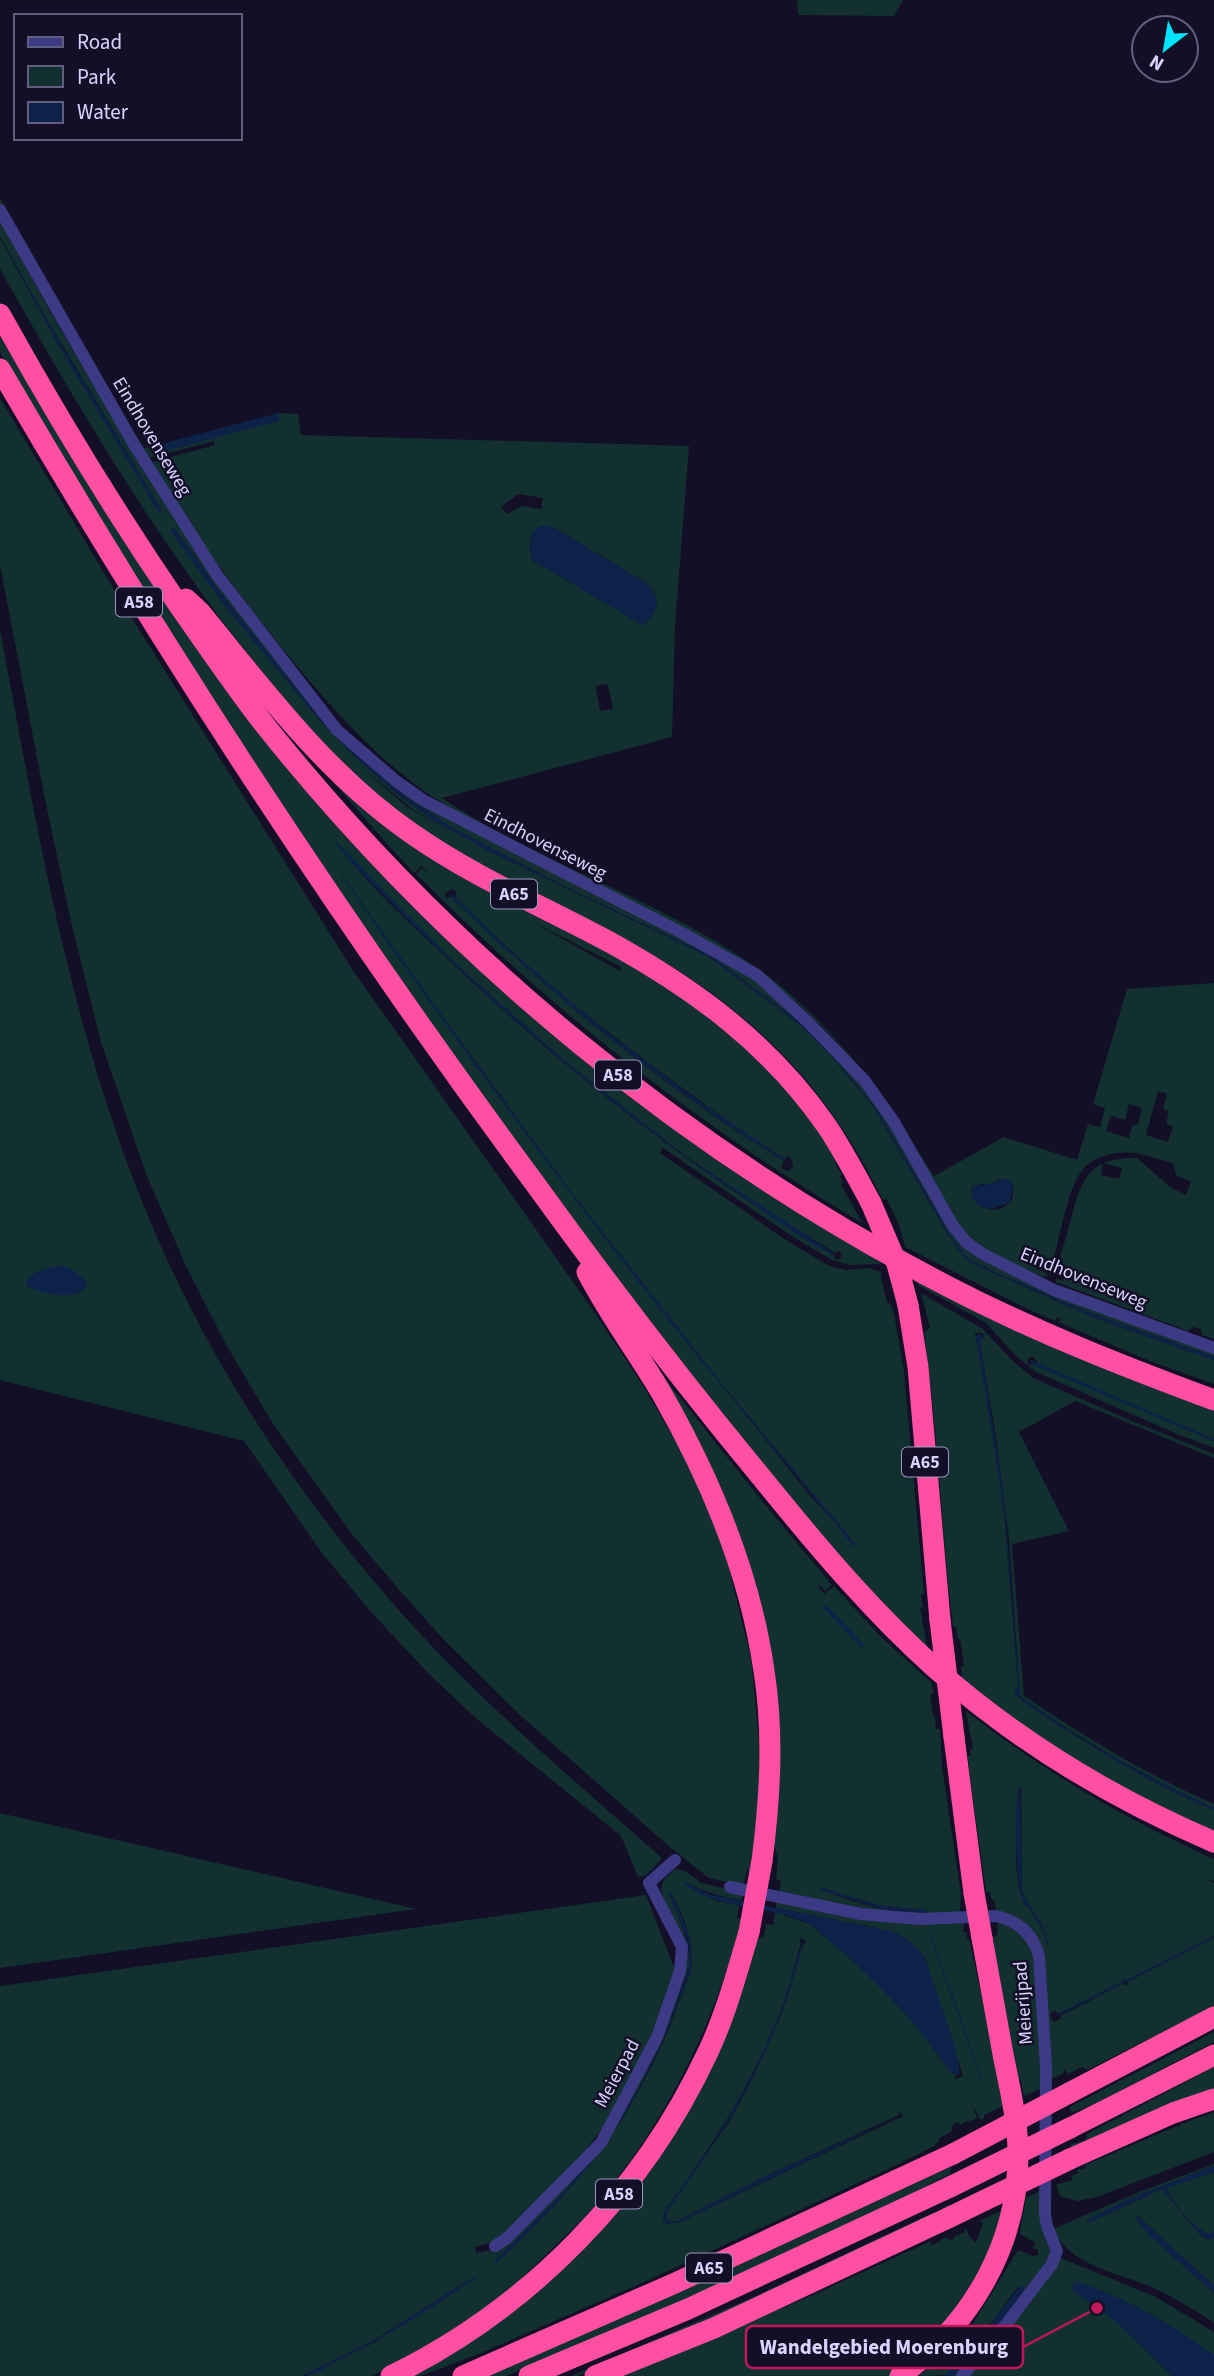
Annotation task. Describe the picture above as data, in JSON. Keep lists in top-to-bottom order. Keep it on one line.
{"streets":{"highway":["A58","A65"],"street":["Eindhovenseweg","Meierijpad","Meierpad"]},"crossings":[["A58","A65"]],"places":["Wandelgebied Moerenburg"],"legend":["Road","Park","Water"],"north":"bottom left"}
